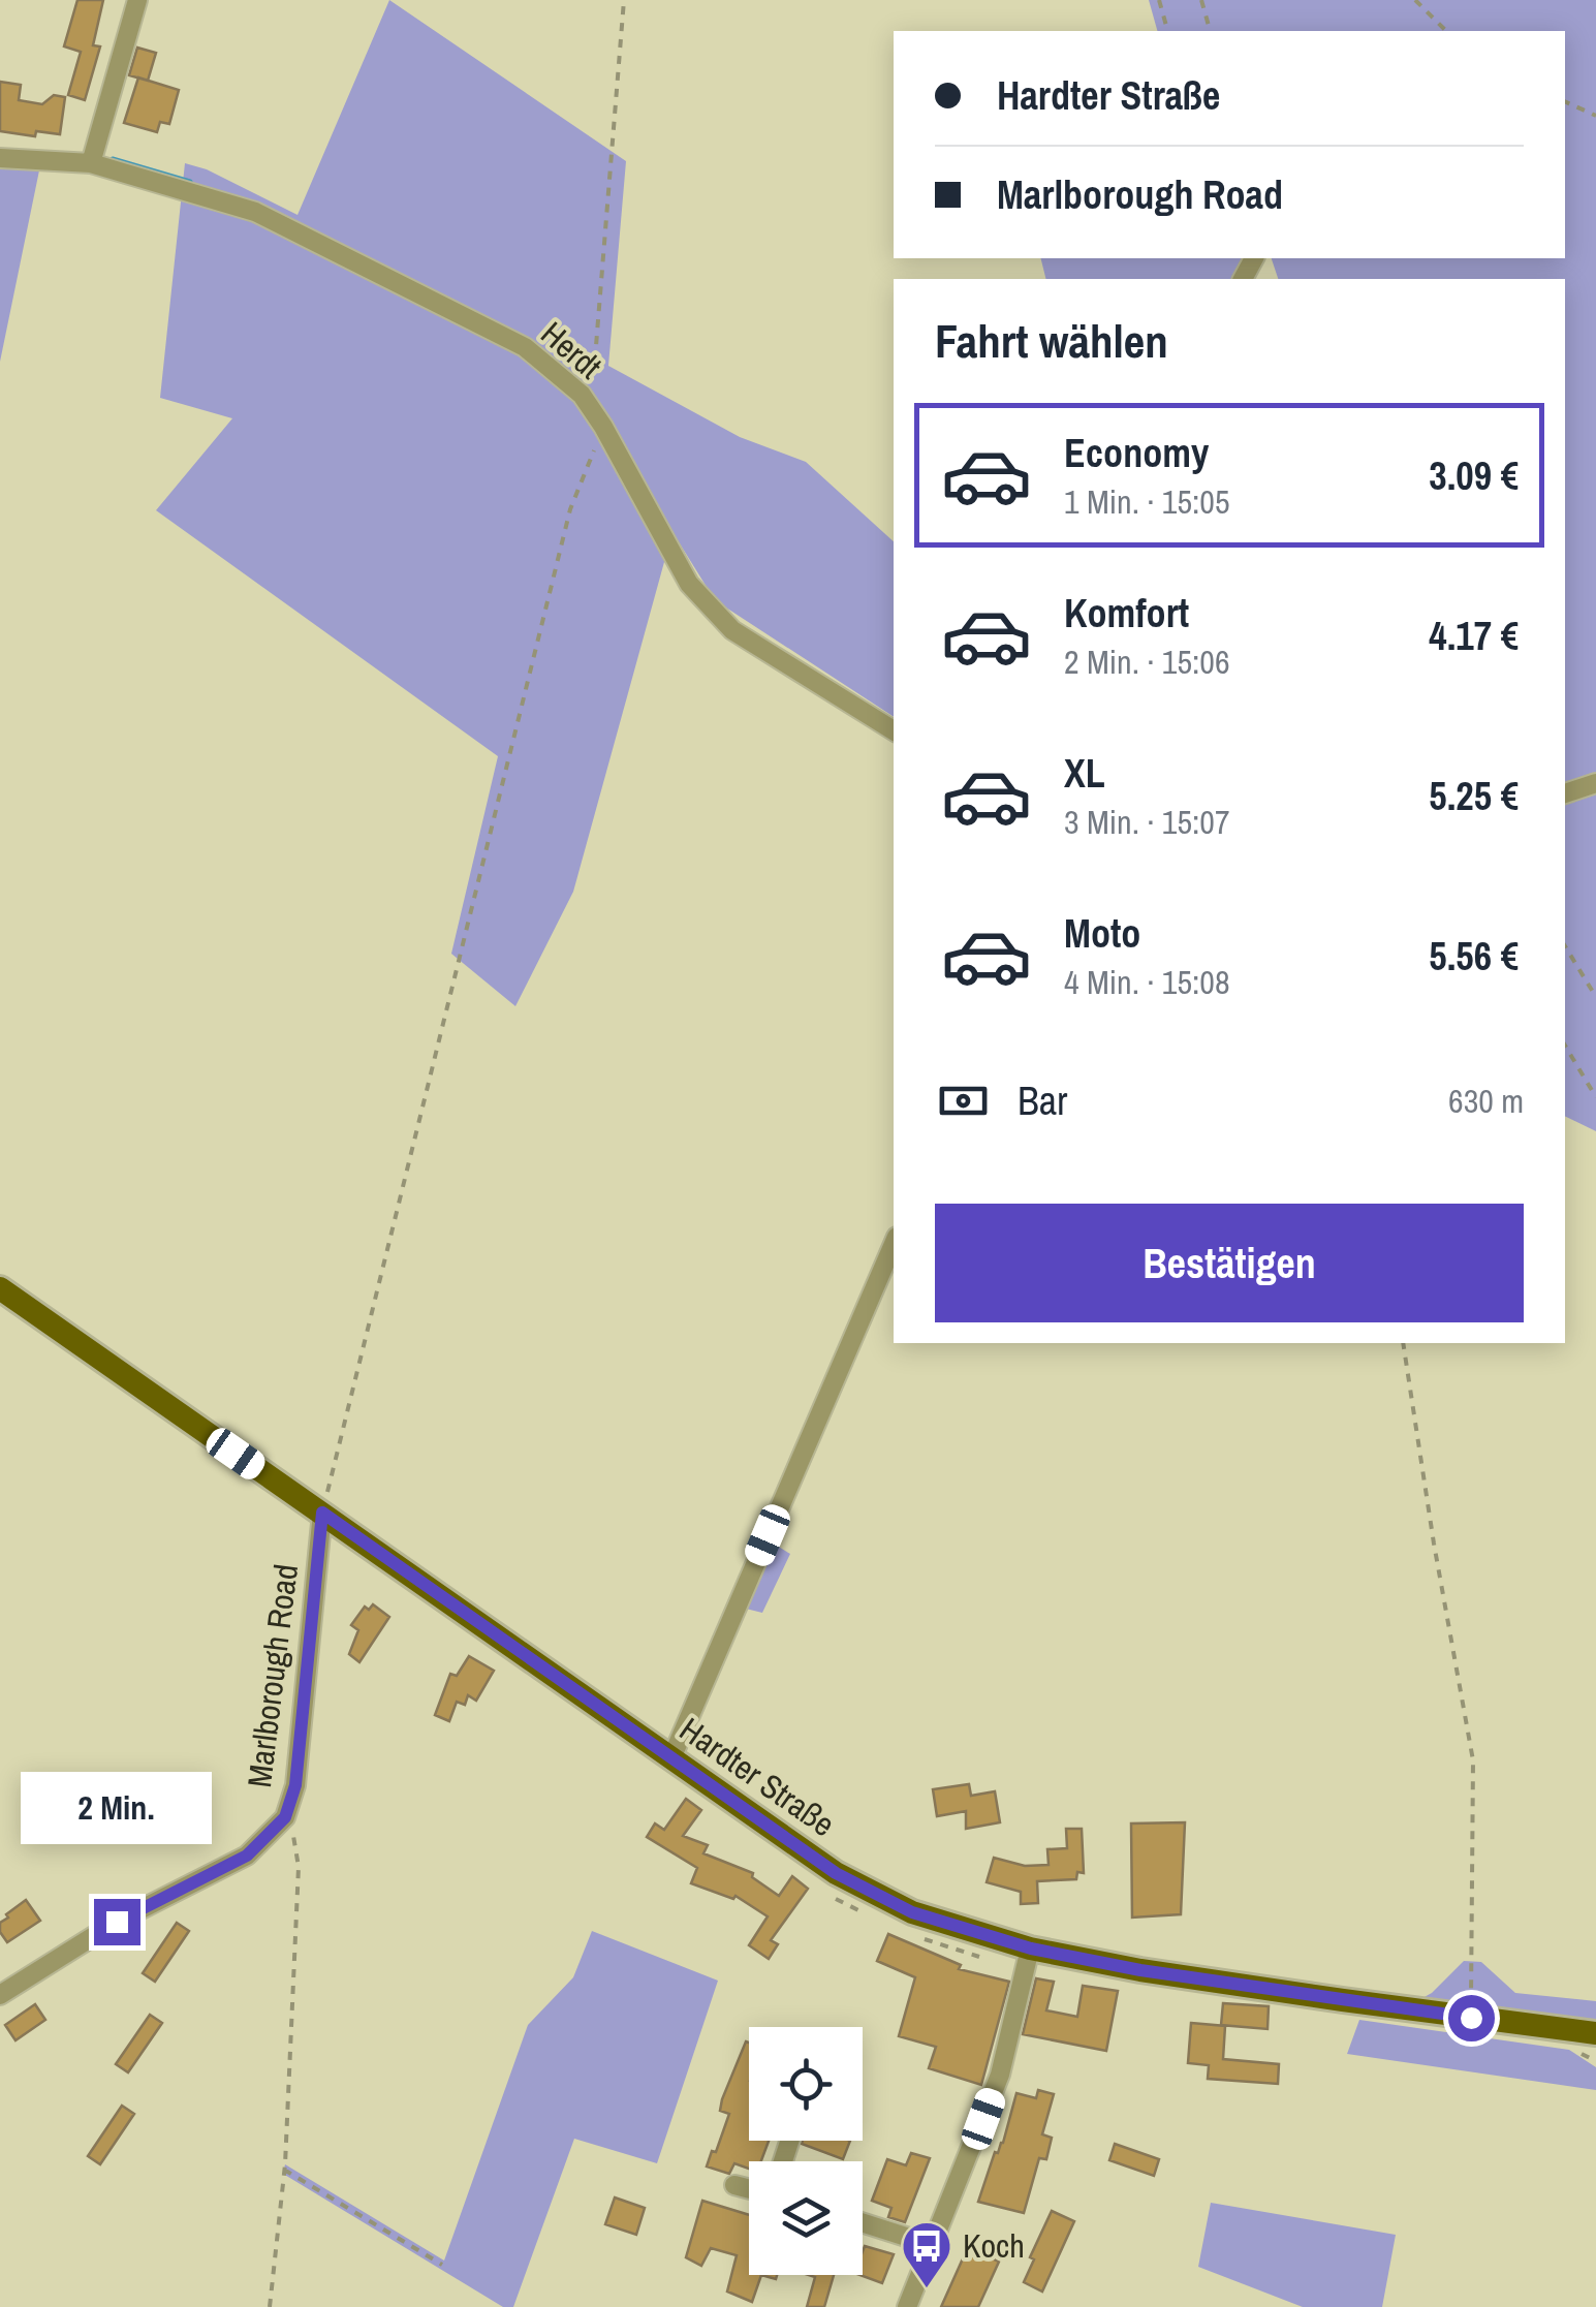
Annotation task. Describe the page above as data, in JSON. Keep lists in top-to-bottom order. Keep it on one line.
{"streets":{"main road":["Hardter Straße"],"street":["Herdt","Marlborough Road"]},"crossings":[["Marlborough Road","Hardter Straße"]],"places":{"bus stop":["Koch"]},"page":{"banner":["Hardter Straße","Marlborough Road"],"heading":"Fahrt wählen","list":[{"name":"Economy","note":"1 Min. · 15:05","value":"3.09 €"},{"name":"Komfort","note":"2 Min. · 15:06","value":"4.17 €"},{"name":"XL","note":"3 Min. · 15:07","value":"5.25 €"},{"name":"Moto","note":"4 Min. · 15:08","value":"5.56 €"}],"pay":["Bar","630 m"],"buttons":"Bestätigen","bubble":"2 Min."}}
